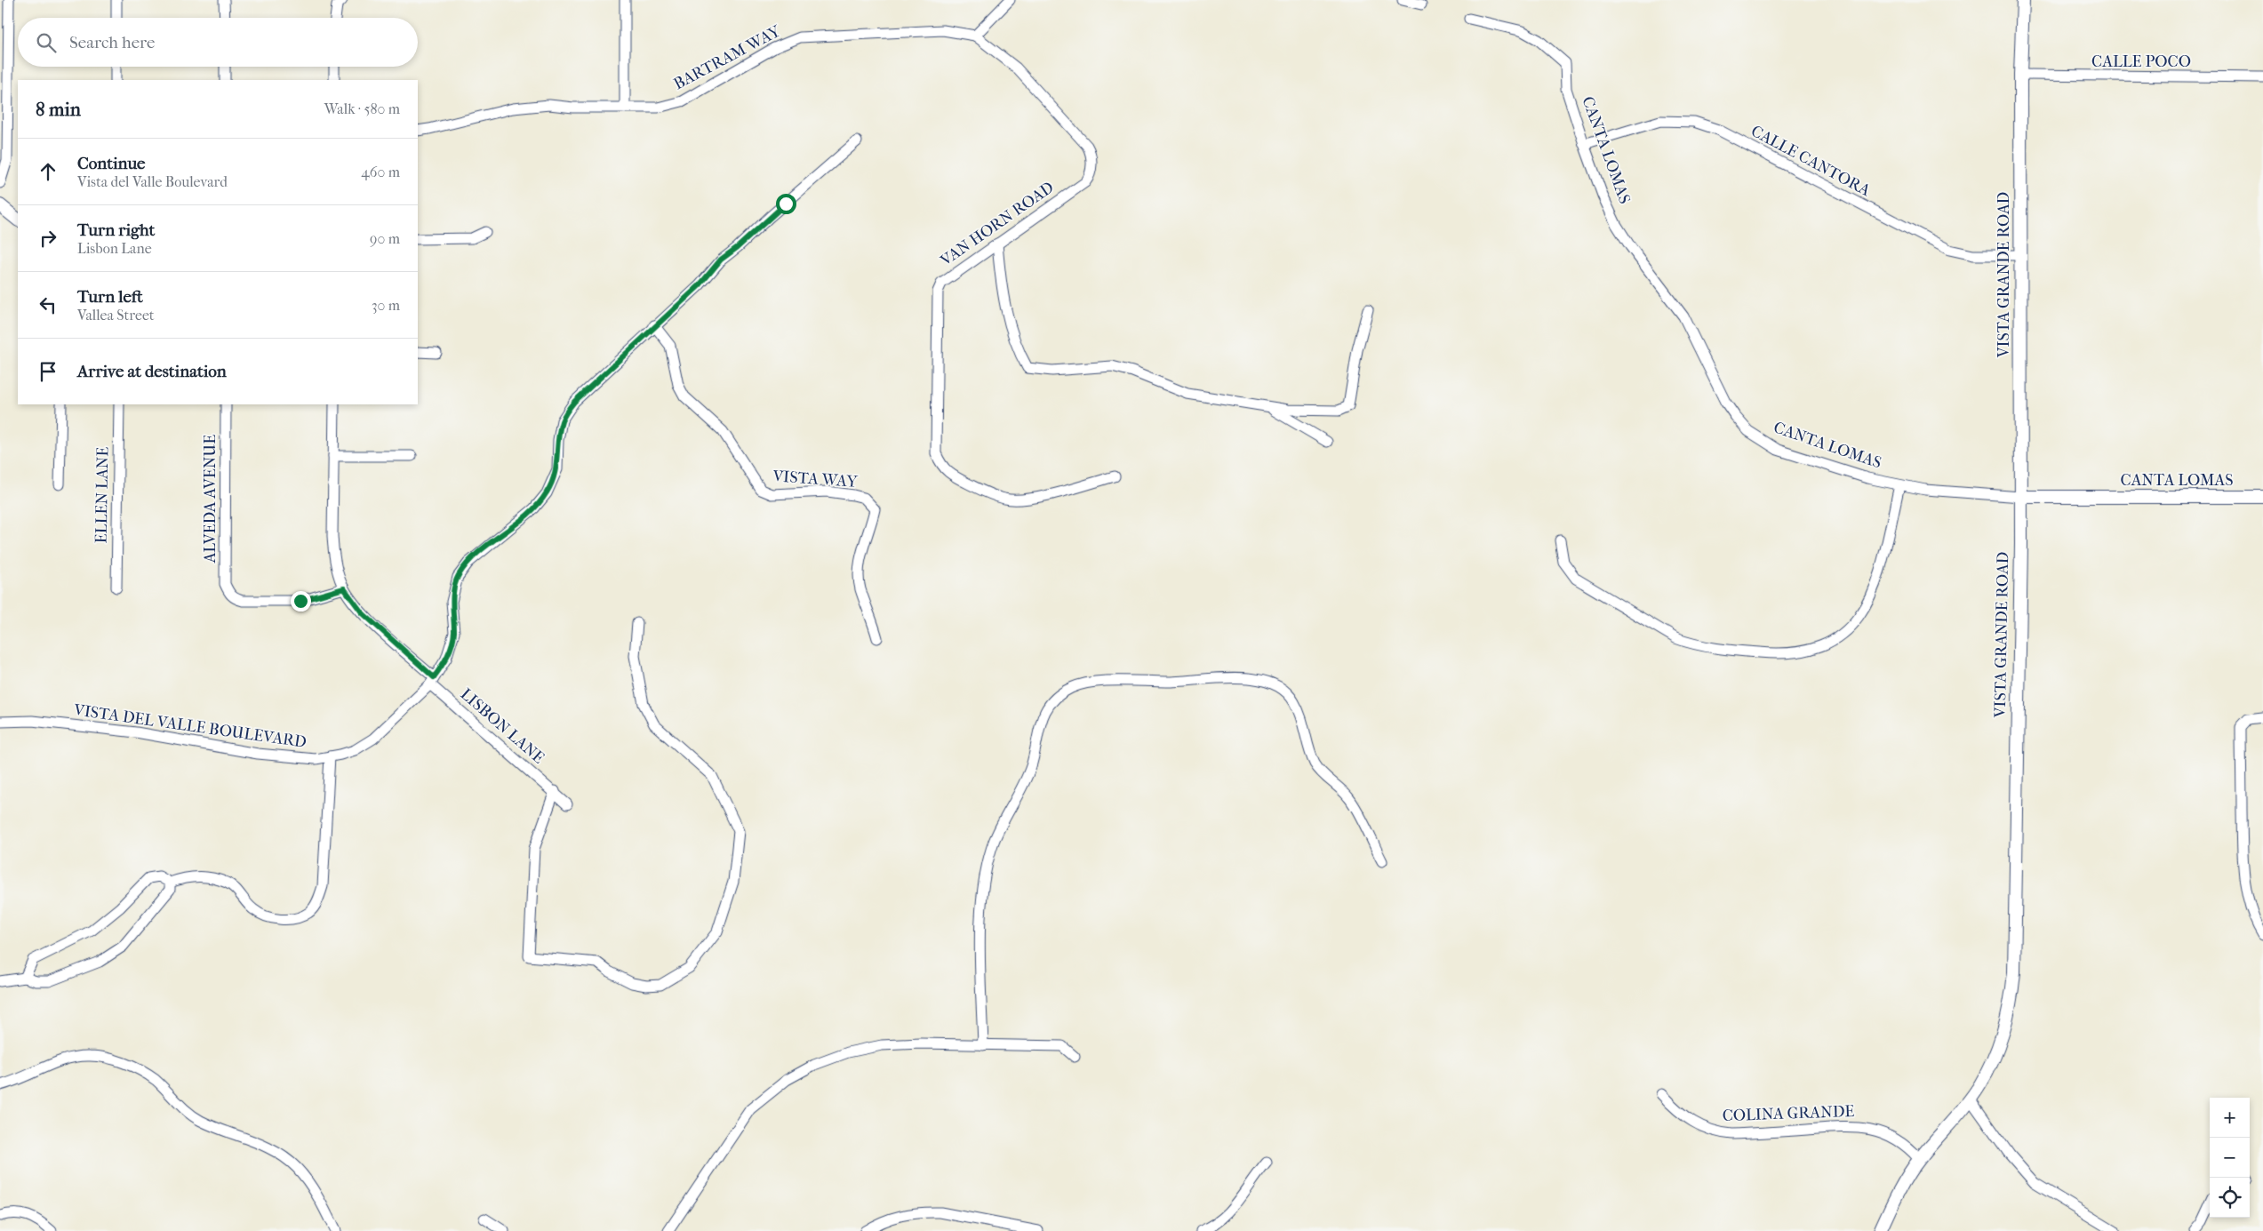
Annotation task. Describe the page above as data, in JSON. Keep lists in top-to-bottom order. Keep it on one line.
{"streets":{"street":["BARTRAM WAY","CALLE POCO","CANTA LOMAS","CALLE CANTORA","VAN HORN ROAD","VISTA GRANDE ROAD","VISTA WAY","ELLEN LANE","ALVEDA AVENUE","VISTA DEL VALLE BOULEVARD","LISBON LANE","COLINA GRANDE"]},"crossings":[["BARTRAM WAY","VAN HORN ROAD"],["CALLE POCO","VISTA GRANDE ROAD"],["CANTA LOMAS","CALLE CANTORA"],["CANTA LOMAS","VISTA GRANDE ROAD"],["CALLE CANTORA","VISTA GRANDE ROAD"],["VISTA GRANDE ROAD","COLINA GRANDE"],["VISTA WAY","VISTA DEL VALLE BOULEVARD"],["ALVEDA AVENUE","LISBON LANE"],["VISTA DEL VALLE BOULEVARD","LISBON LANE"]],"page":{"search":"Search here","heading":["8 min","Walk · 580 m"],"list":[["Continue","Vista del Valle Boulevard","460 m"],["Turn right","Lisbon Lane","90 m"],["Turn left","Vallea Street","30 m"],"Arrive at destination"],"map_buttons":["+","−"]}}
